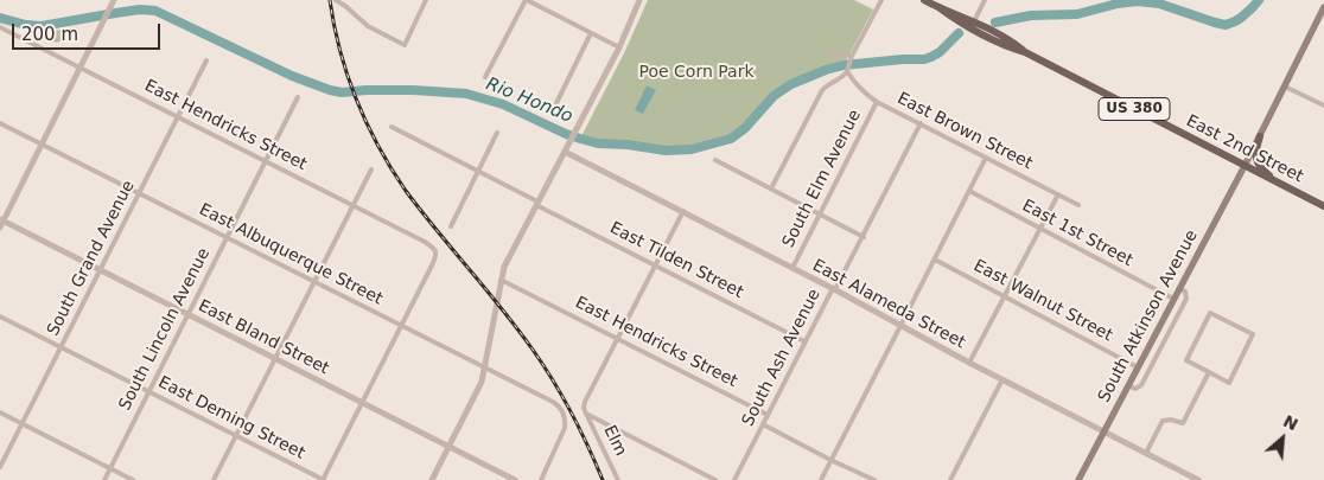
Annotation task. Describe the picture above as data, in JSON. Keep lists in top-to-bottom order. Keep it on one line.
{"streets":{"main road":["US 380","East 2nd Street","South Atkinson Avenue"],"street":["East Hendricks Street","East Brown Street","South Elm Avenue","East 1st Street","East Albuquerque Street","South Grand Avenue","East Tilden Street","East Walnut Street","East Alameda Street","South Lincoln Avenue","East Bland Street","South Ash Avenue","East Deming Street","Elm"]},"crossings":[["East Hendricks Street","East Albuquerque Street"],["East Hendricks Street","South Grand Avenue"],["East Hendricks Street","South Lincoln Avenue"],["East Hendricks Street","South Ash Avenue"],["East Brown Street","South Elm Avenue"],["East Brown Street","South Ash Avenue"],["East 2nd Street","South Atkinson Avenue"],["South Elm Avenue","East Alameda Street"],["East 1st Street","South Atkinson Avenue"],["East Albuquerque Street","South Grand Avenue"],["East Albuquerque Street","South Lincoln Avenue"],["South Grand Avenue","East Bland Street"],["South Grand Avenue","East Deming Street"],["East Tilden Street","South Ash Avenue"],["East Walnut Street","South Atkinson Avenue"],["East Alameda Street","South Atkinson Avenue"],["East Alameda Street","South Ash Avenue"],["South Lincoln Avenue","East Bland Street"],["South Lincoln Avenue","East Deming Street"]],"water":["Rio Hondo"],"parks":["Poe Corn Park"],"scale_bar":"200 m","north":"top right"}
